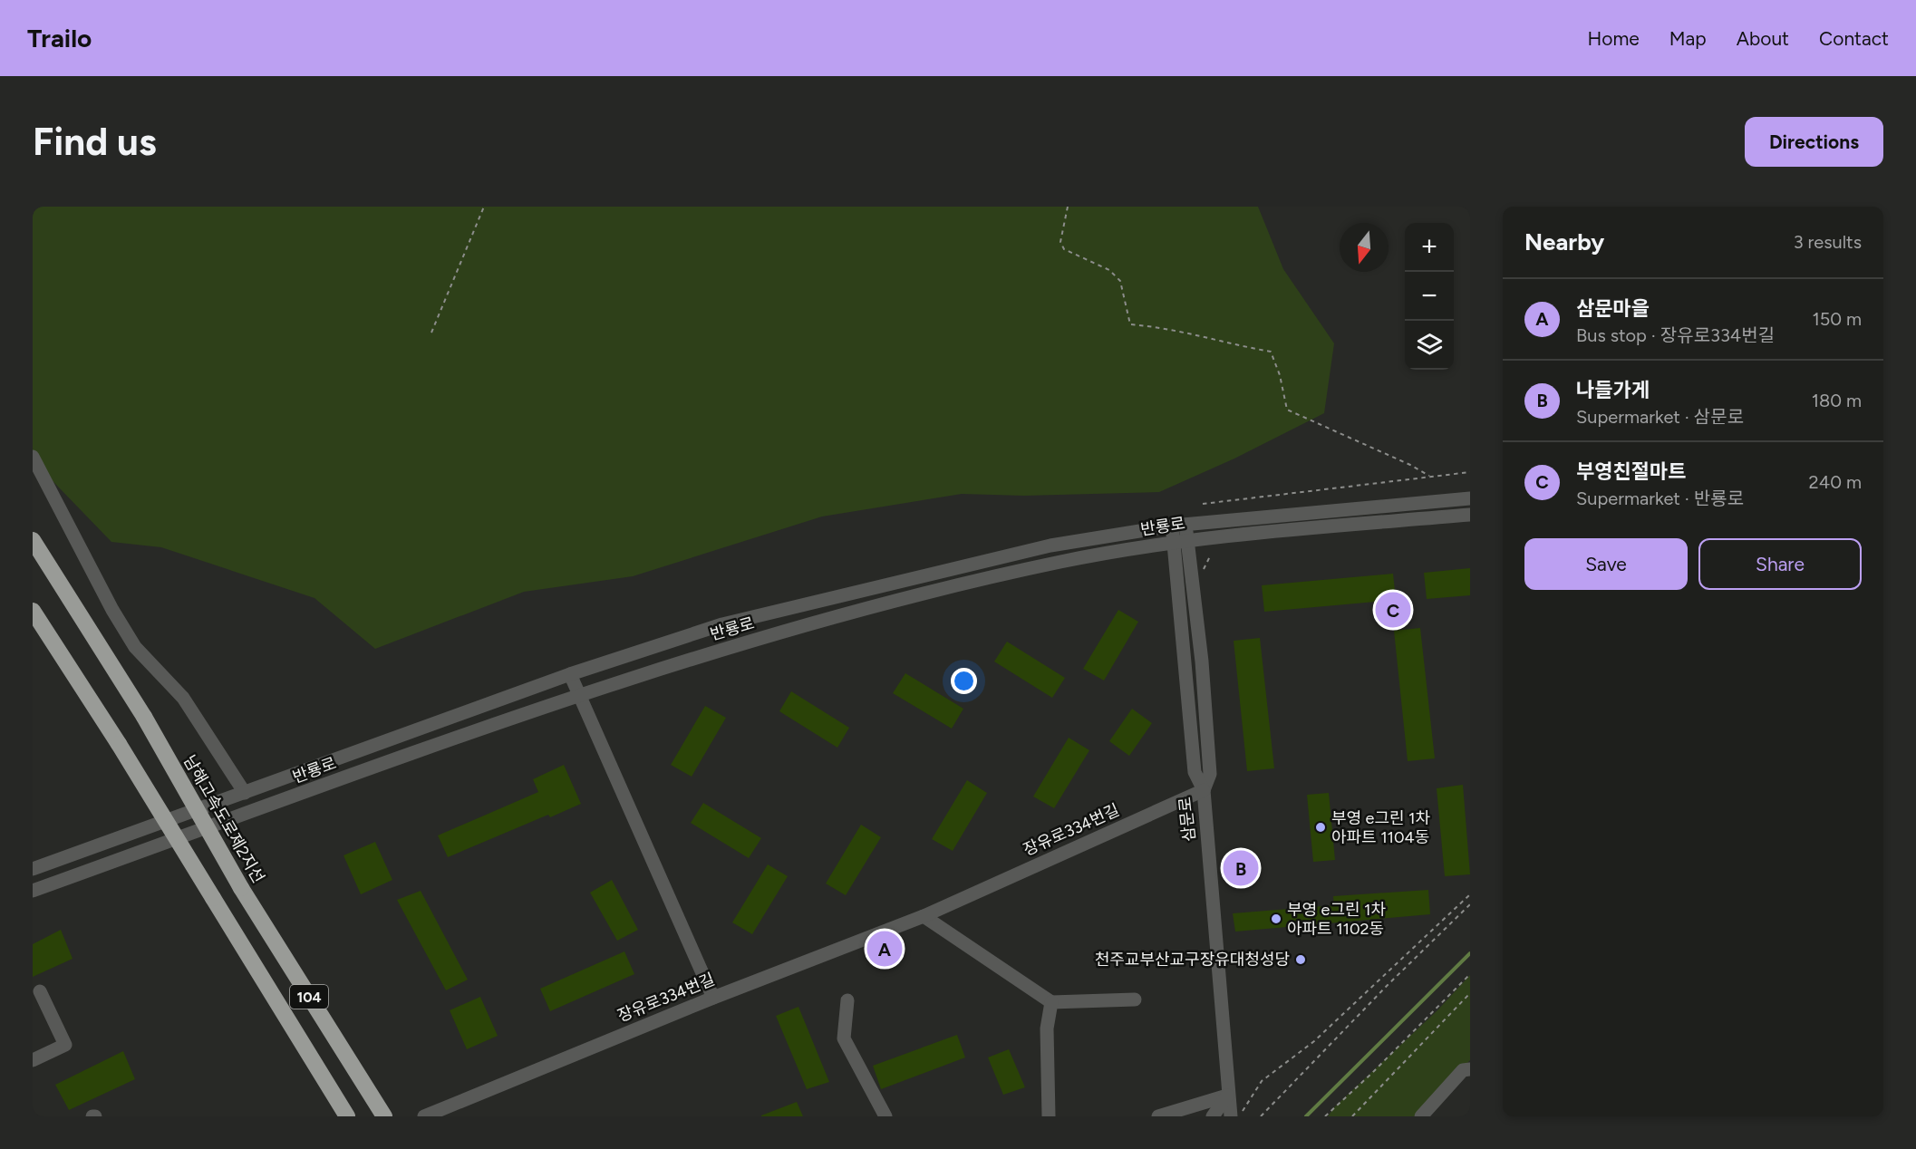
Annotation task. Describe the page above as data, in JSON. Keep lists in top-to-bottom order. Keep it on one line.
{"streets":{"highway":["남해고속도로제2지선","104"],"street":["반룡로","삼문로","장유로334번길"]},"crossings":[["반룡로","삼문로"],["삼문로","장유로334번길"]],"places":["부영 e그린 1차 아파트 1104동","부영 e그린 1차 아파트 1102동","천주교부산교구장유대청성당"],"north":"bottom","page":{"header":"Trailo","nav":["Home","Map","About","Contact"],"buttons":["Directions",["Save","Share"]],"title":"Find us","heading":["Nearby","3 results"],"map_buttons":["+","−"],"list":[{"mark":"A","name":"삼문마을","note":"Bus stop · 장유로334번길","value":"150 m"},{"mark":"B","name":"나들가게","note":"Supermarket · 삼문로","value":"180 m"},{"mark":"C","name":"부영친절마트","note":"Supermarket · 반룡로","value":"240 m"}],"pins":["C","B","A"]}}
